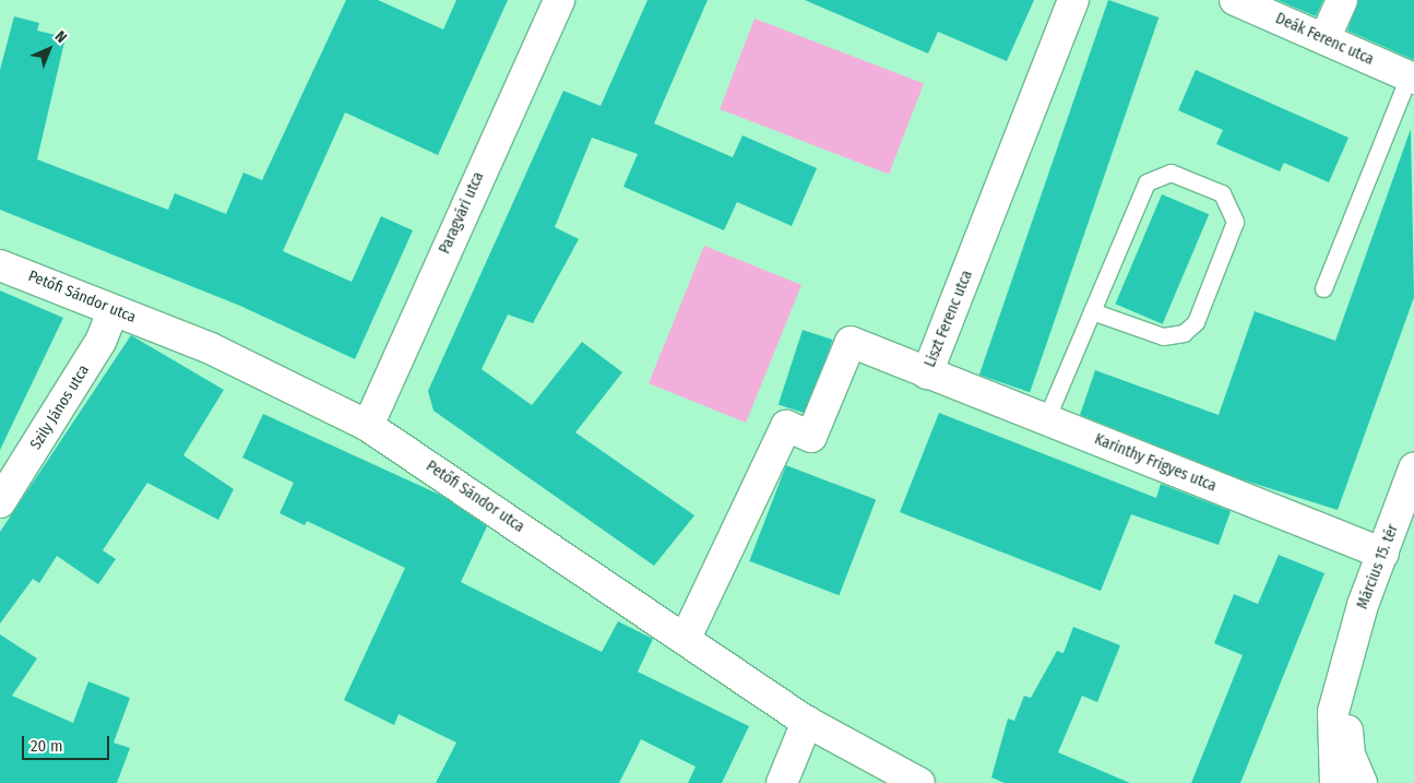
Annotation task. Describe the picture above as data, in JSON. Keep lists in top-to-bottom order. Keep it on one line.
{"streets":{"street":["Deák Ferenc utca","Paragvári utca","Petőfi Sándor utca","Liszt Ferenc utca","Szily János utca","Karinthy Frigyes utca","Március 15. tér"]},"crossings":[["Paragvári utca","Petőfi Sándor utca"],["Petőfi Sándor utca","Liszt Ferenc utca"],["Petőfi Sándor utca","Szily János utca"],["Liszt Ferenc utca","Karinthy Frigyes utca"],["Karinthy Frigyes utca","Március 15. tér"]],"scale_bar":"20 m","north":"top right"}
